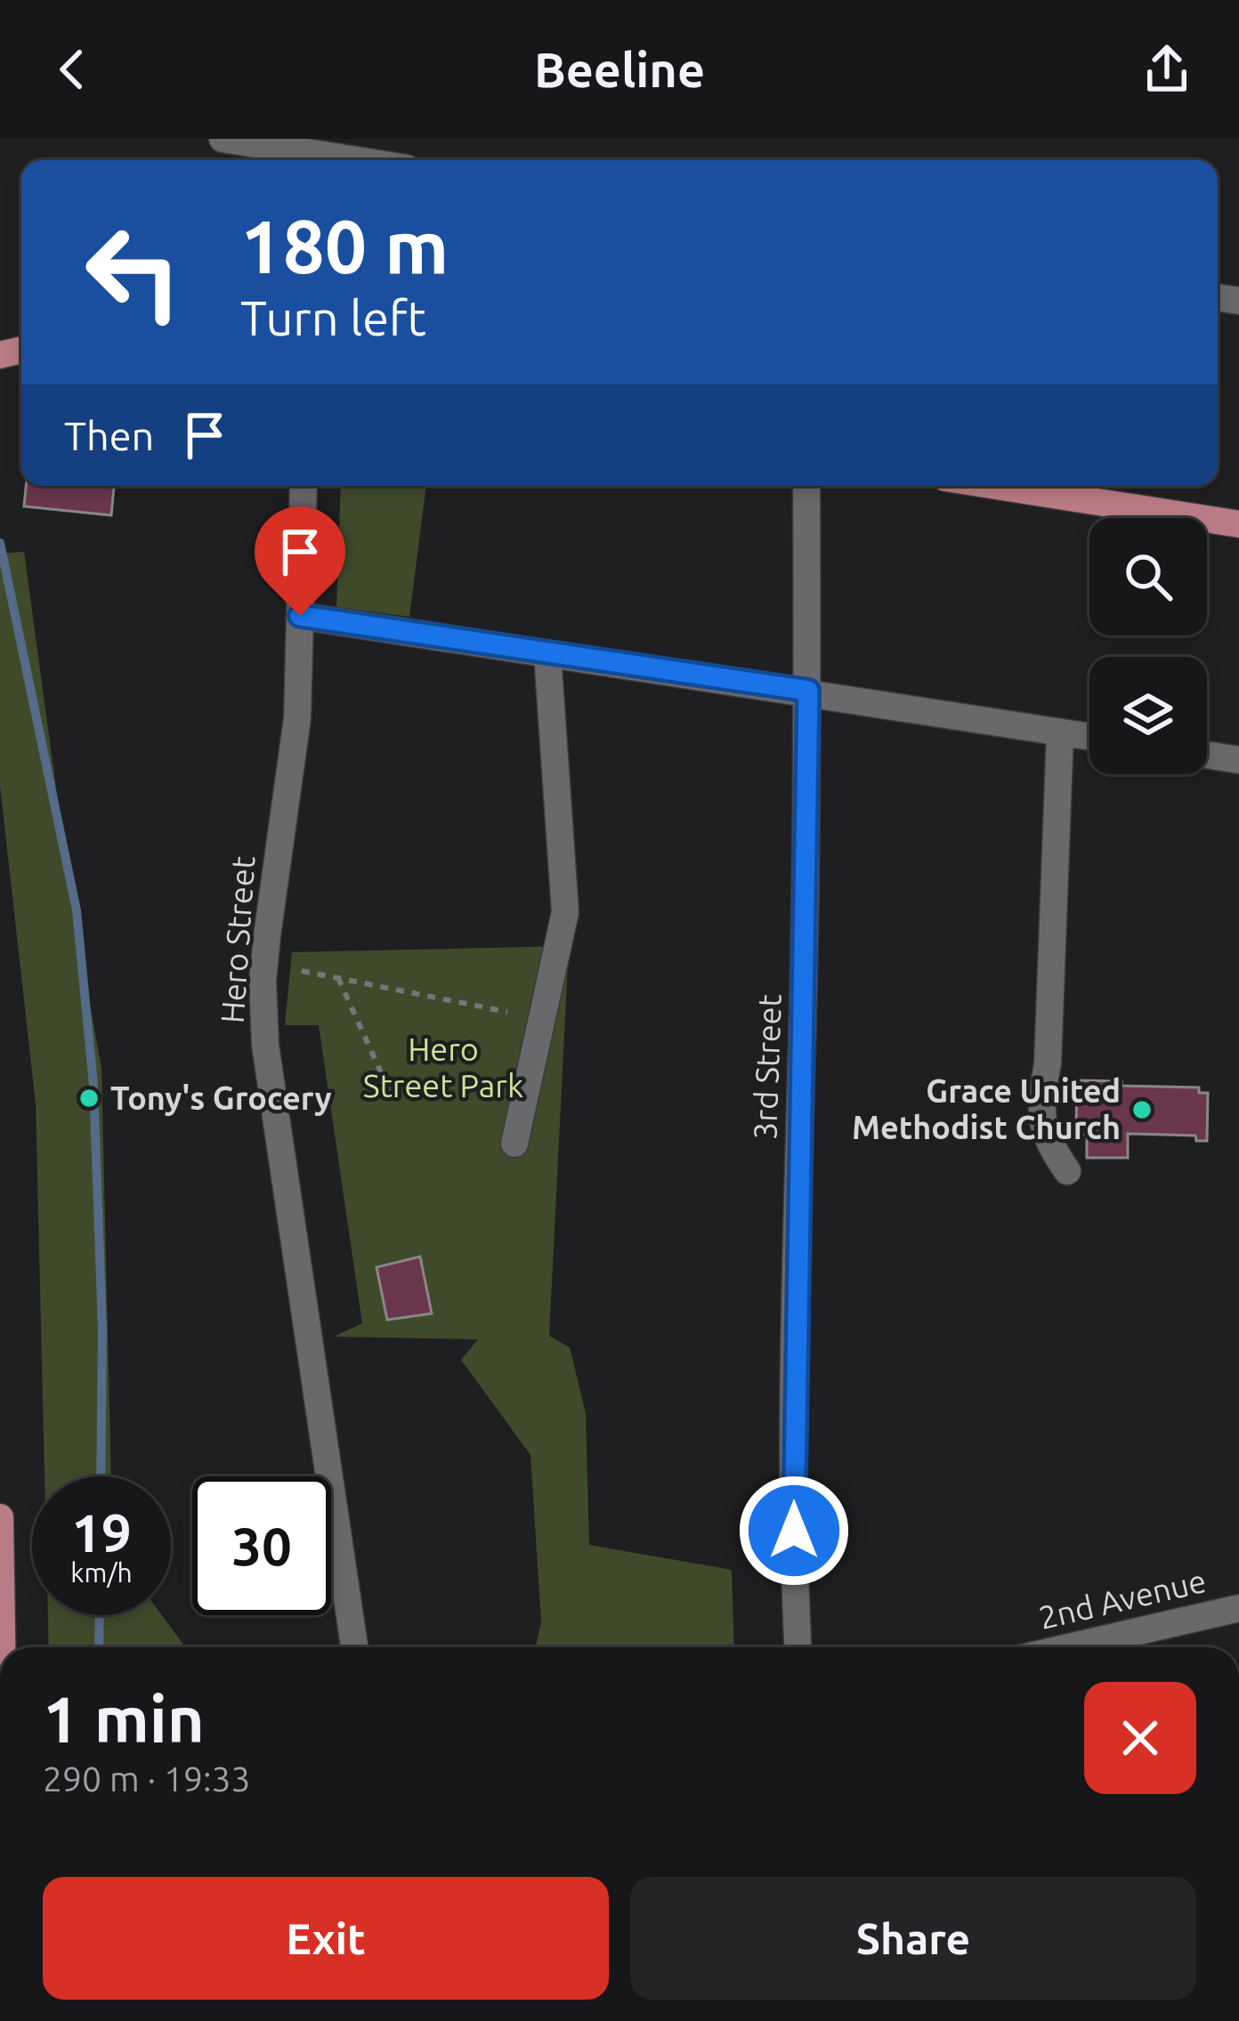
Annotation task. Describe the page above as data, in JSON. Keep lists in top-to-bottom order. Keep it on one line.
{"streets":{"street":["Hero Street","3rd Street","2nd Avenue"]},"parks":["Hero Street Park"],"places":["Tony's Grocery","Grace United Methodist Church"],"page":{"header":"Beeline","turn":["180 m","Turn left"],"then":"Then","speed":"19 km/h","limit":"30","heading":["1 min","290 m · 19:33"],"buttons":["Exit","Share"]}}
